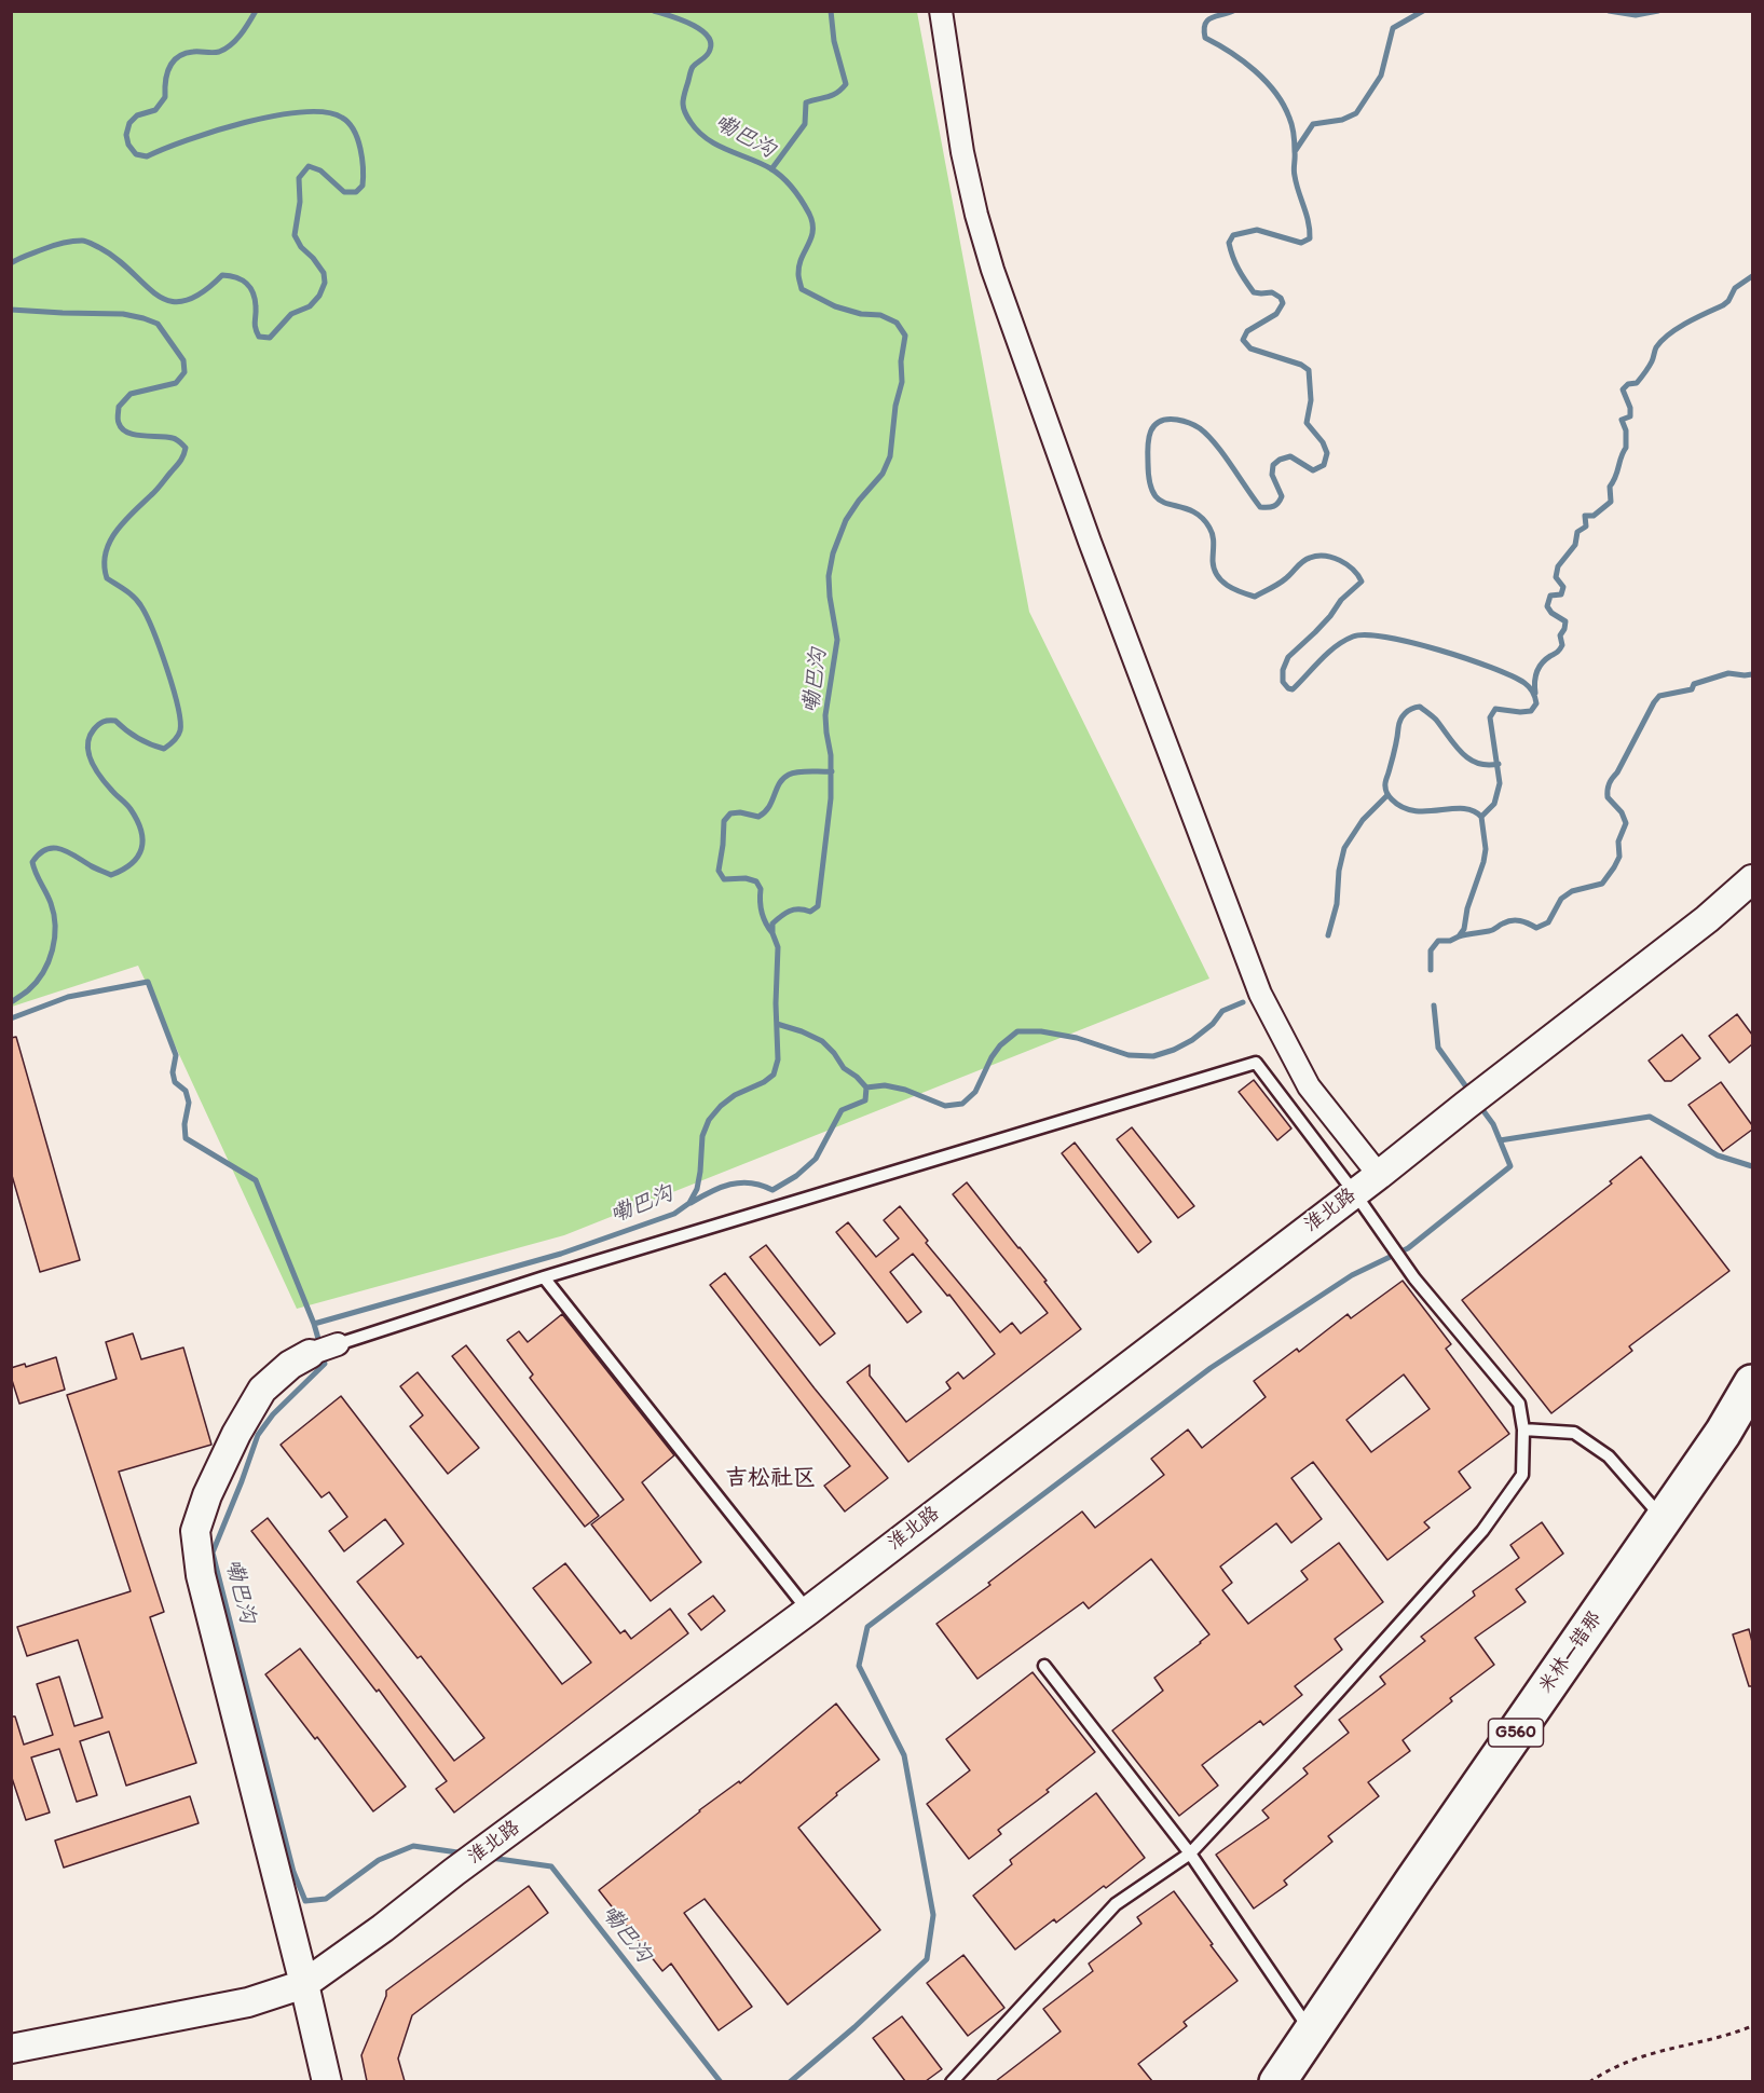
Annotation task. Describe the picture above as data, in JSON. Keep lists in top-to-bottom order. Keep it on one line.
{"streets":{"highway":["米林—错那","G560"],"street":["淮北路"]},"districts":["吉松社区"],"water":["嘞巴沟"]}
